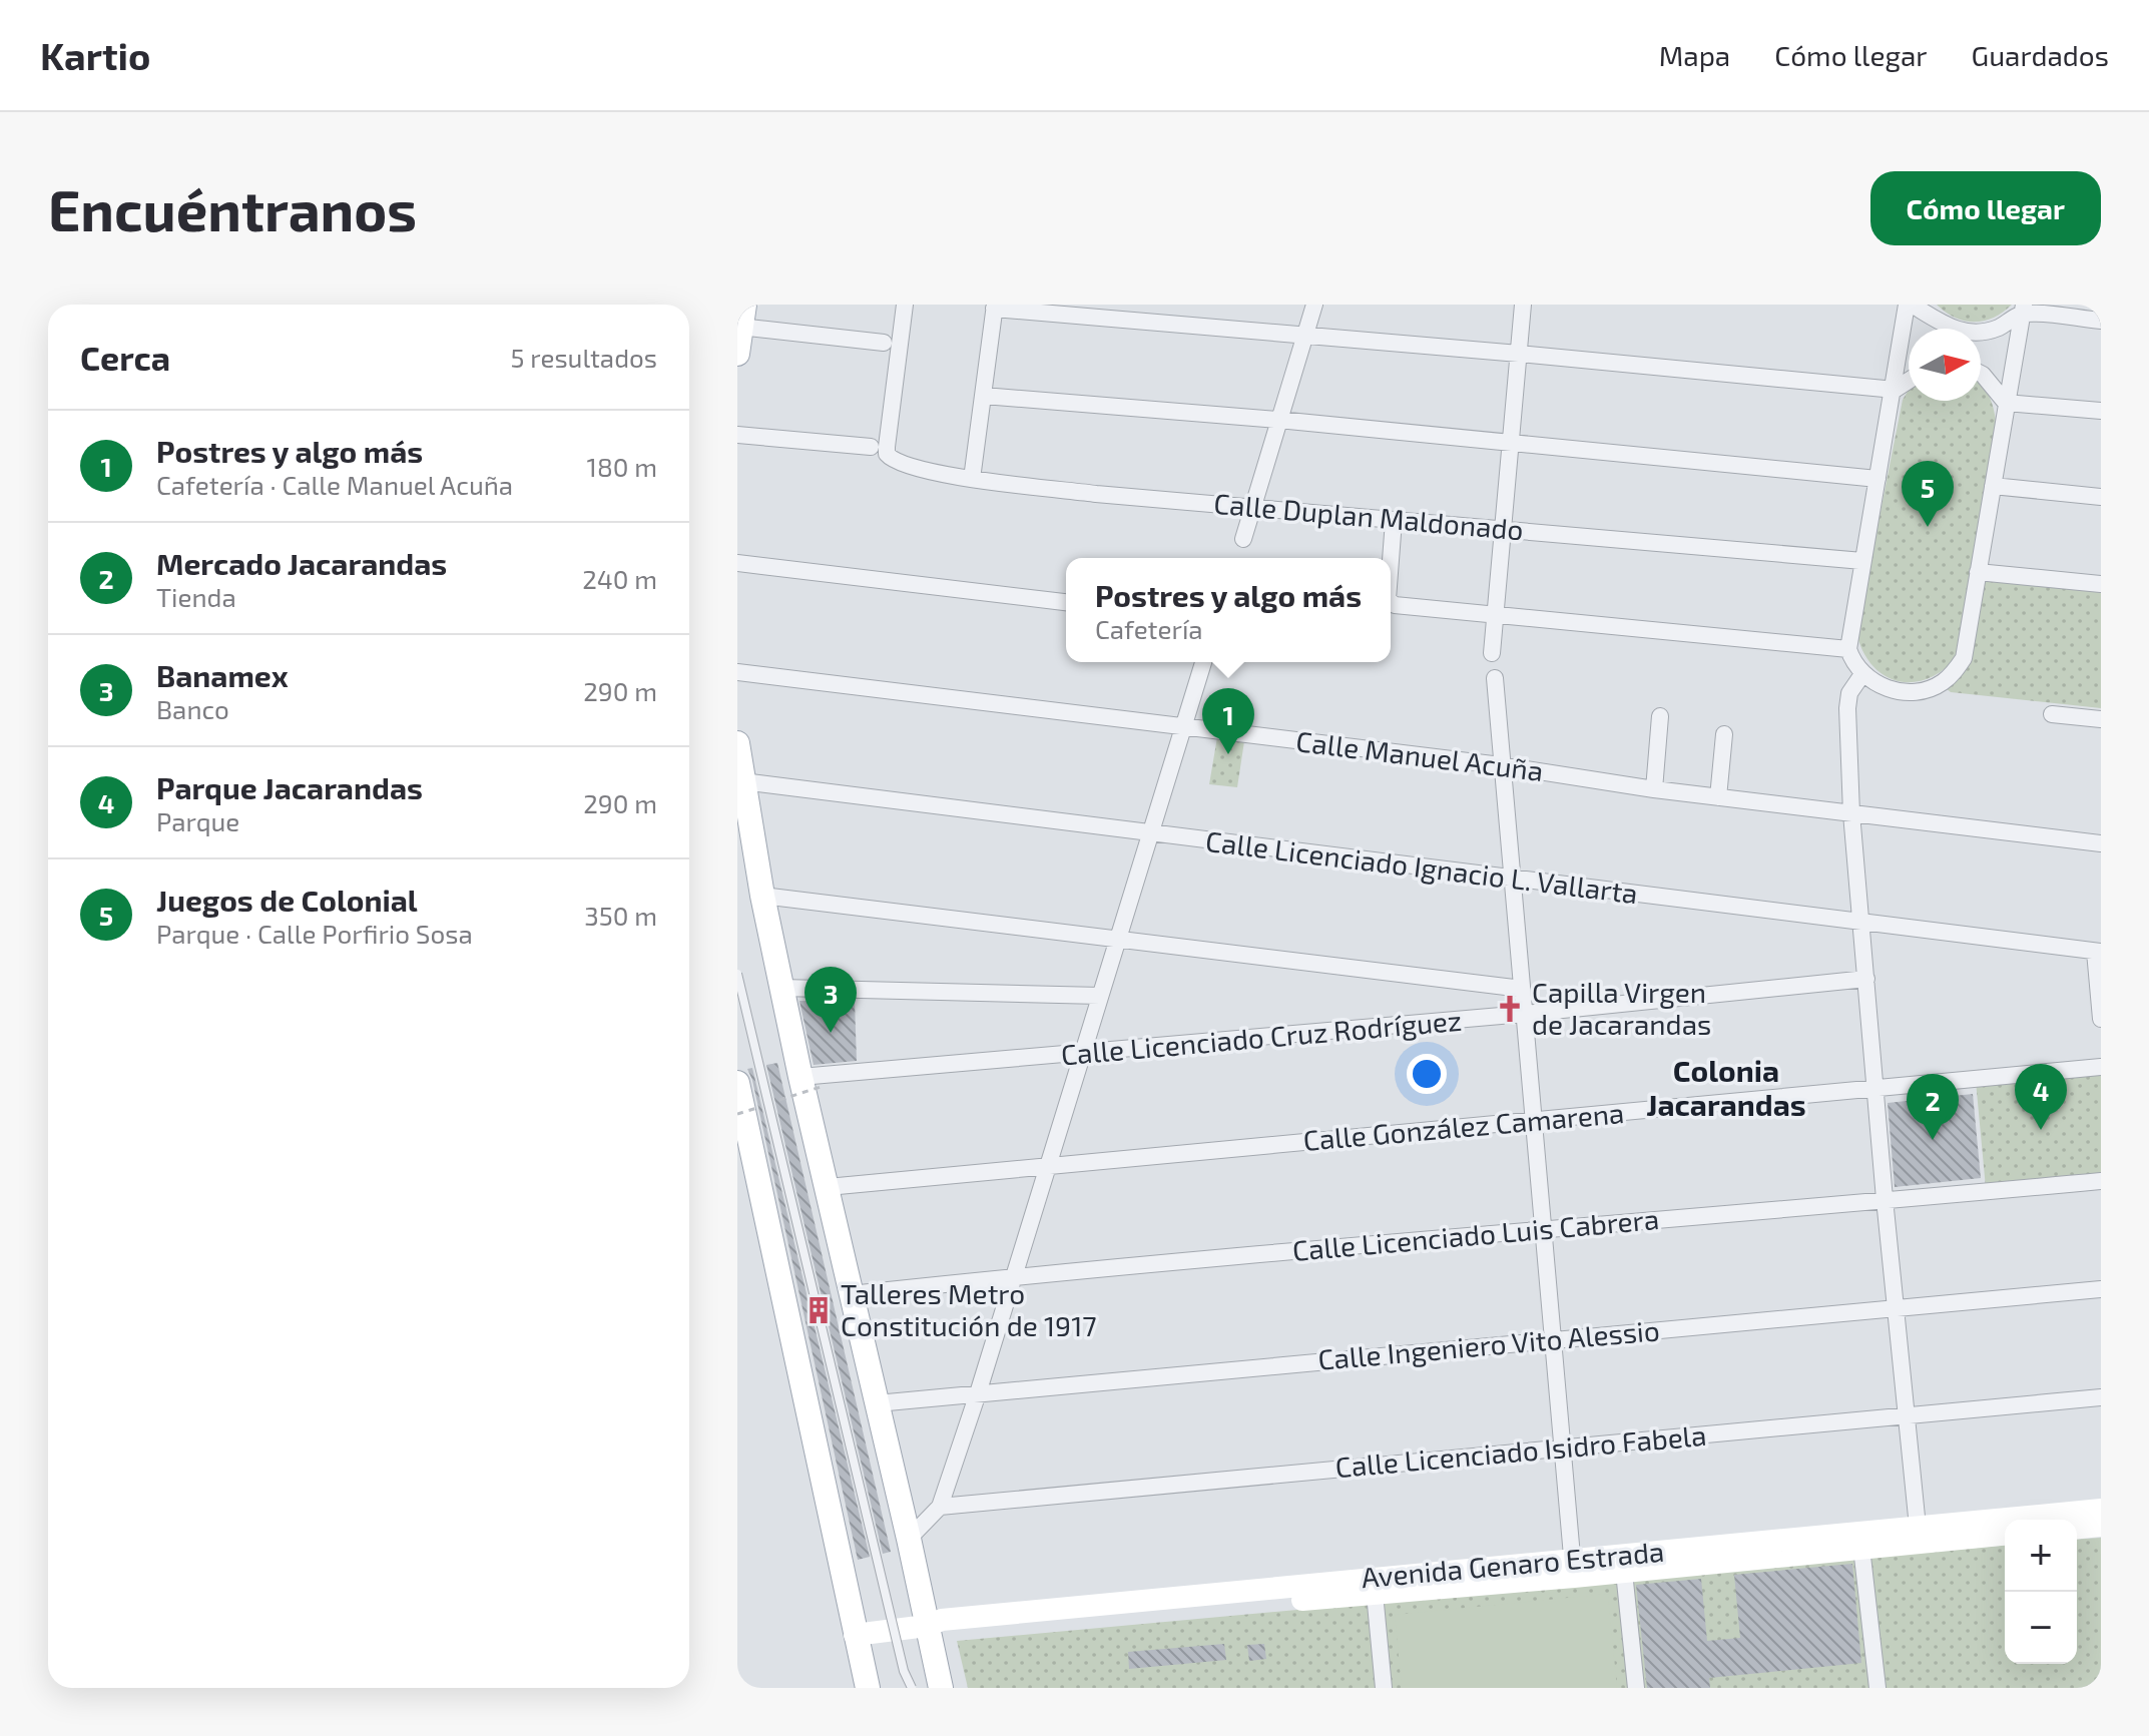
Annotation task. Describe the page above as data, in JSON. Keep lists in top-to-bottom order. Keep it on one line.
{"streets":{"street":["Calle Duplan Maldonado","Calle Manuel Acuña","Calle Licenciado Ignacio L. Vallarta","Calle Licenciado Cruz Rodríguez","Calle González Camarena","Calle Licenciado Luis Cabrera","Calle Ingeniero Vito Alessio","Calle Licenciado Isidro Fabela","Avenida Genaro Estrada"]},"districts":["Colonia Jacarandas"],"places":{"church":["Capilla Virgen de Jacarandas"],"building":["Talleres Metro Constitución de 1917"]},"north":"right","page":{"header":"Kartio","nav":["Mapa","Cómo llegar","Guardados"],"buttons":"Cómo llegar","title":"Encuéntranos","heading":["Cerca","5 resultados"],"list":[{"mark":"1","name":"Postres y algo más","note":"Cafetería · Calle Manuel Acuña","value":"180 m"},{"mark":"2","name":"Mercado Jacarandas","note":"Tienda","value":"240 m"},{"mark":"3","name":"Banamex","note":"Banco","value":"290 m"},{"mark":"4","name":"Parque Jacarandas","note":"Parque","value":"290 m"},{"mark":"5","name":"Juegos de Colonial","note":"Parque · Calle Porfirio Sosa","value":"350 m"}],"pins":["5","1","3","4","2"],"popup":["Postres y algo más","Cafetería"],"map_buttons":["+","−"]}}
